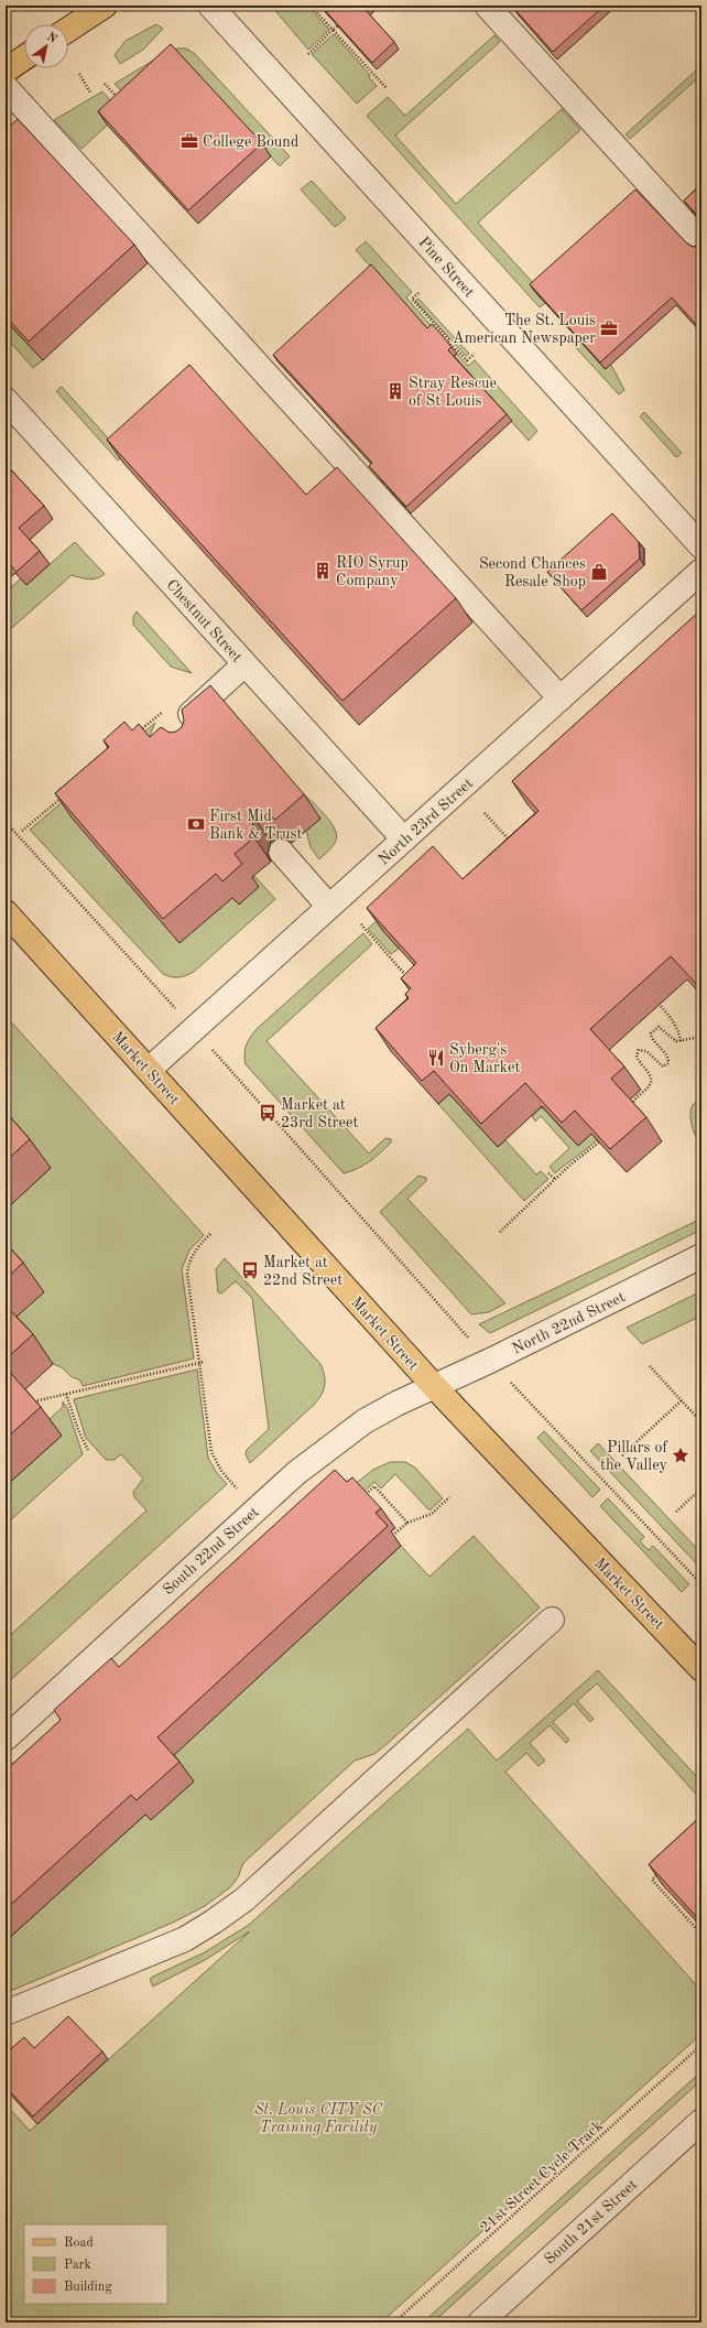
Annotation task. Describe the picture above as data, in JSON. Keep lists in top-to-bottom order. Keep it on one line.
{"streets":{"main road":["Market Street"],"street":["Pine Street","Chestnut Street","North 23rd Street","North 22nd Street","South 22nd Street","South 21st Street"],"path":["21st Street Cycle Track"]},"crossings":[["Chestnut Street","North 23rd Street"],["North 23rd Street","Market Street"],["Market Street","North 22nd Street"],["Market Street","South 22nd Street"],["North 22nd Street","South 22nd Street"]],"parks":["St. Louis CITY SC Training Facility"],"places":{"office":["College Bound","The St. Louis American Newspaper"],"building":["Stray Rescue of St Louis","RIO Syrup Company"],"shop":["Second Chances Resale Shop"],"bank":["First Mid Bank & Trust"],"restaurant":["Syberg's On Market"],"bus stop":["Market at 23rd Street","Market at 22nd Street"],"place":["Pillars of the Valley"]},"legend":["Road","Park","Building"],"north":"top right"}
